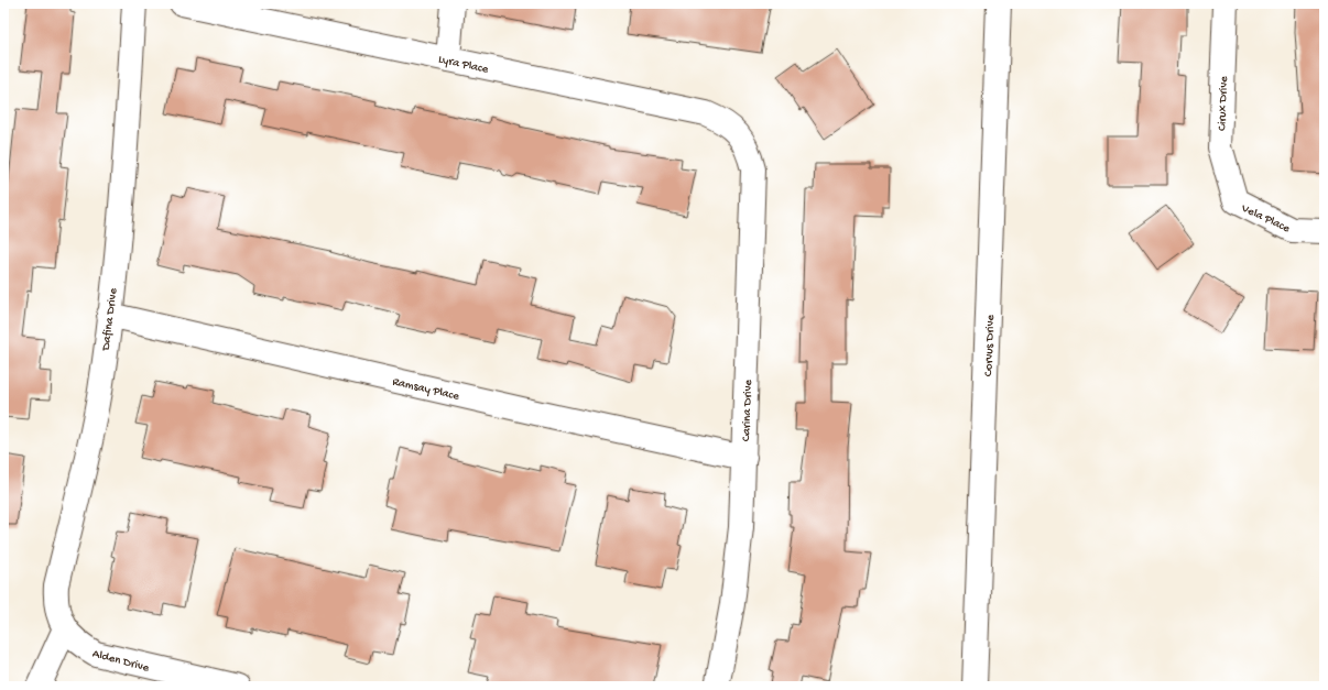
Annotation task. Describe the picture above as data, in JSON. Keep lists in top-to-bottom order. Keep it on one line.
{"streets":{"street":["Lyra Place","Cirux Drive","Vela Place","Dafina Drive","Corvus Drive","Ramsay Place","Carina Drive","Alden Drive"]},"crossings":[["Lyra Place","Carina Drive"],["Cirux Drive","Vela Place"],["Dafina Drive","Ramsay Place"],["Dafina Drive","Alden Drive"],["Ramsay Place","Carina Drive"]]}
